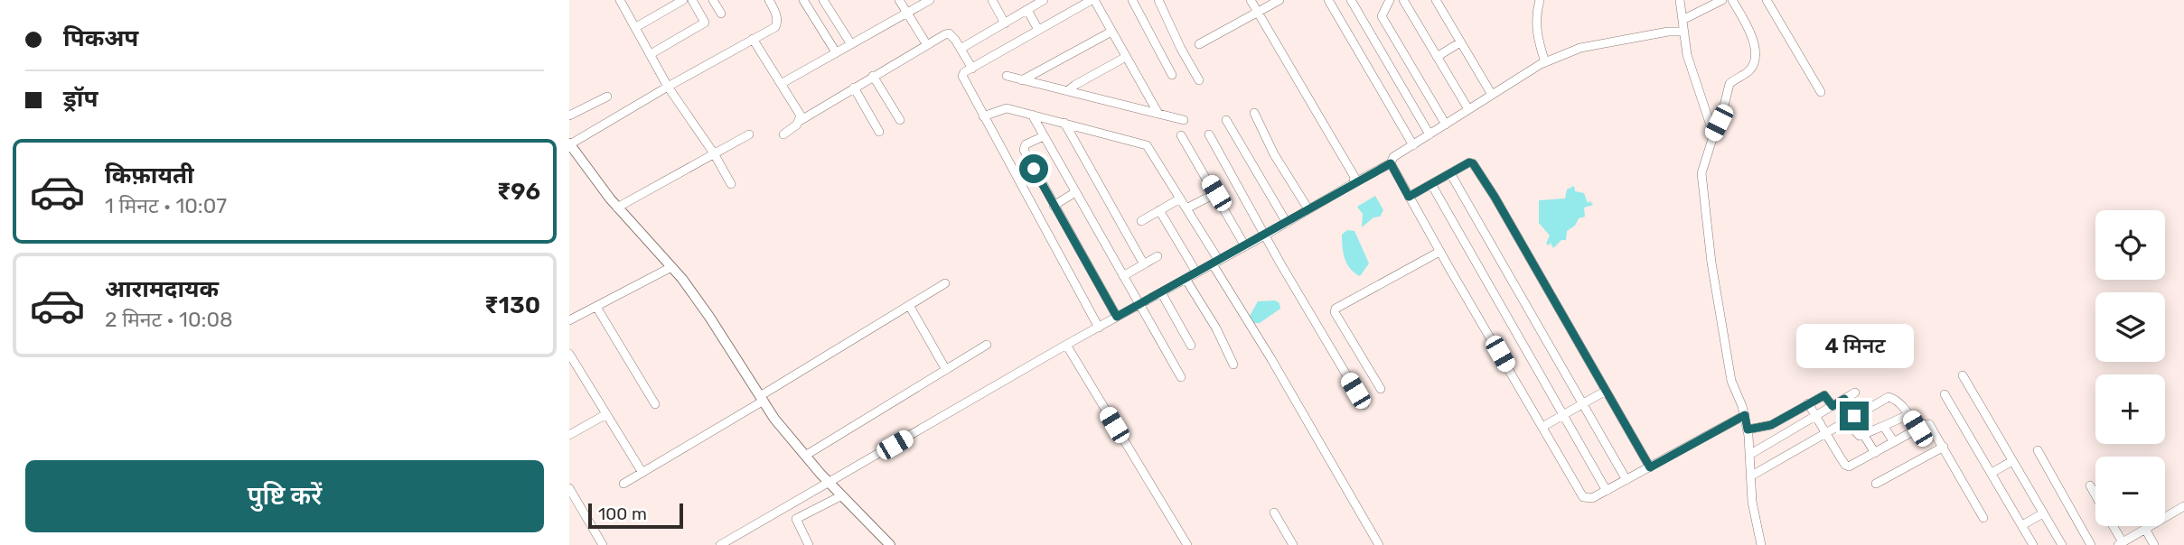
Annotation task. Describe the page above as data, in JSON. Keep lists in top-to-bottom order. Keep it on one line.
{"scale_bar":"100 m","page":{"banner":["पिकअप","ड्रॉप"],"list":[{"name":"किफ़ायती","note":"1 मिनट · 10:07","value":"₹96"},{"name":"आरामदायक","note":"2 मिनट · 10:08","value":"₹130"}],"map_buttons":["+","−"],"bubble":"4 मिनट","buttons":"पुष्टि करें","scale":"100 m"}}
